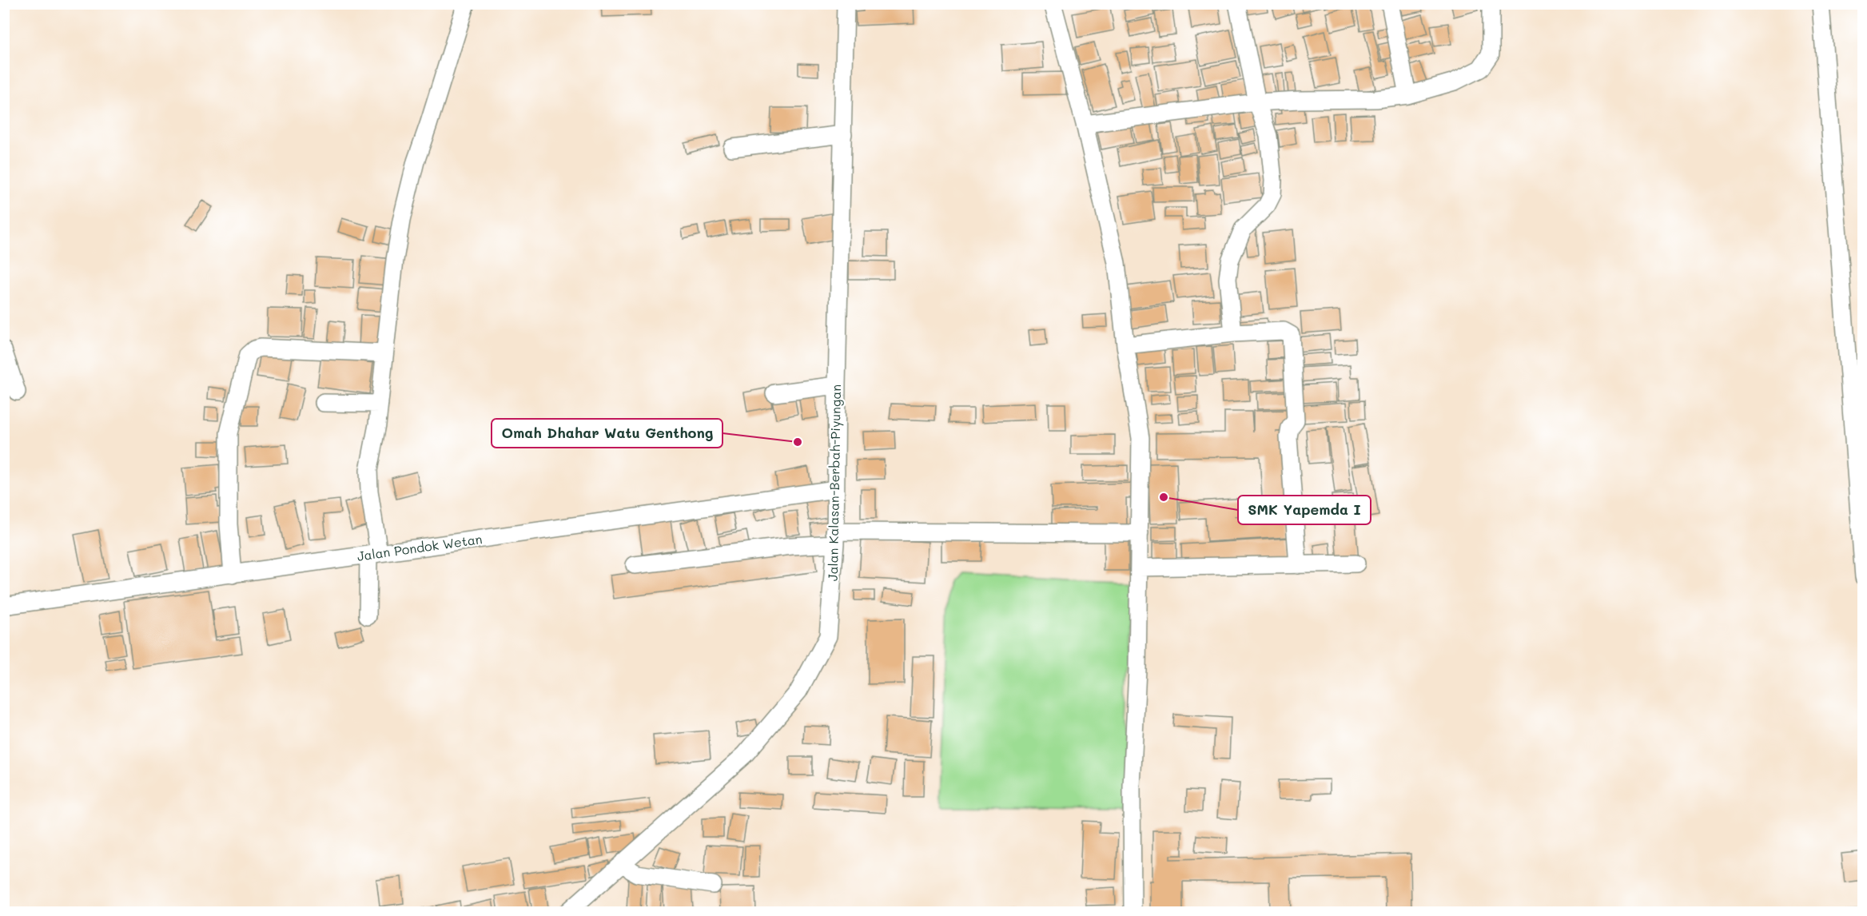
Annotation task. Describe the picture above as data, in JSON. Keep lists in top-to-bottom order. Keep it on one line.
{"streets":{"street":["Jalan Kalasan-Berbah-Piyungan","Jalan Pondok Wetan"]},"crossings":[["Jalan Kalasan-Berbah-Piyungan","Jalan Pondok Wetan"]],"places":["Omah Dhahar Watu Genthong","SMK Yapemda I"]}
